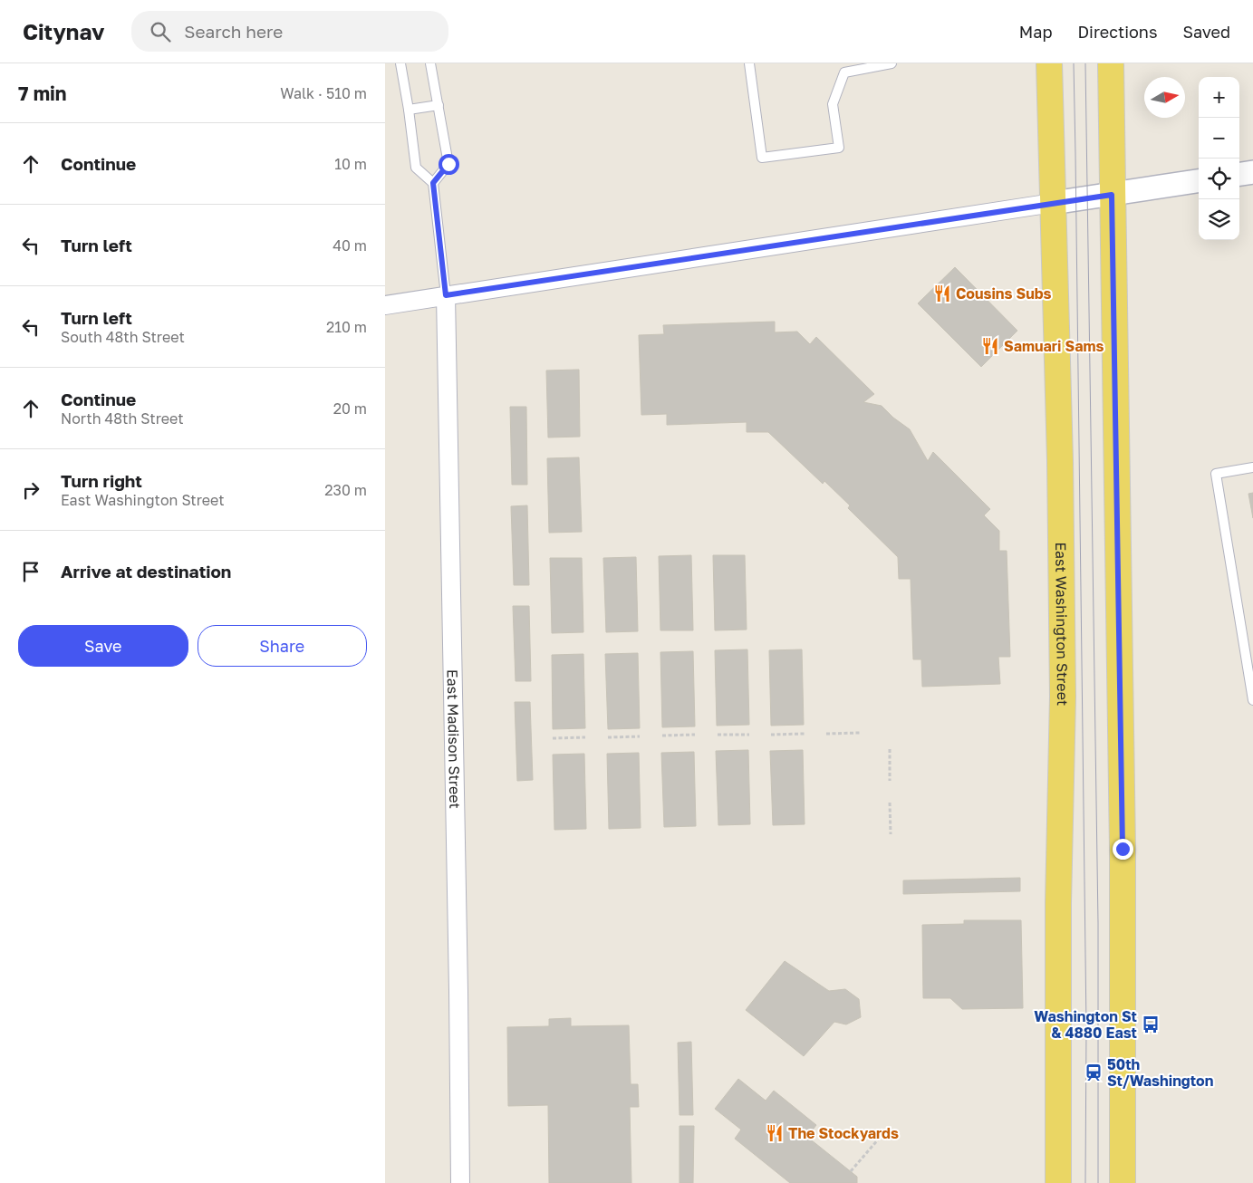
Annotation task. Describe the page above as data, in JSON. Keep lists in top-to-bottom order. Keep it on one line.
{"streets":{"main road":["East Washington Street"],"street":["East Madison Street"]},"places":{"restaurant":["Cousins Subs","Samuari Sams","The Stockyards"],"bus stop":["Washington St & 4880 East"],"station":["50th St/Washington"]},"north":"right","page":{"header":"Citynav","search":"Search here","nav":["Map","Directions","Saved"],"heading":["7 min","Walk · 510 m"],"map_buttons":["+","−"],"list":[["Continue","10 m"],["Turn left","40 m"],["Turn left","South 48th Street","210 m"],["Continue","North 48th Street","20 m"],["Turn right","East Washington Street","230 m"],"Arrive at destination"],"buttons":["Save","Share"]}}
